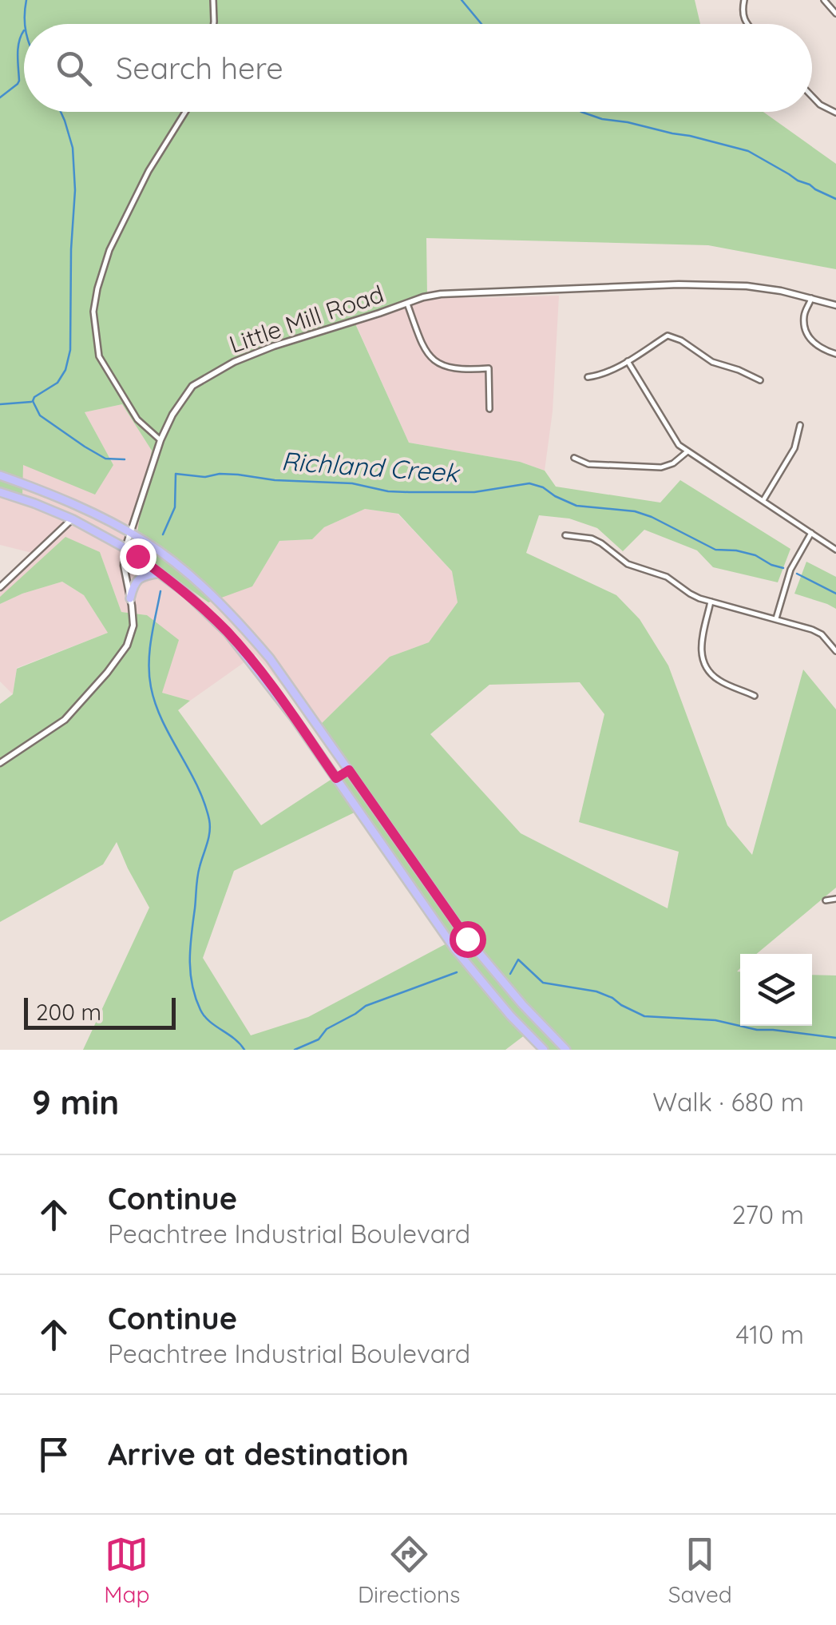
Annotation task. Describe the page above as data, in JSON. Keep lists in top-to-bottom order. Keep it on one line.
{"streets":{"street":["Little Mill Road"]},"water":["Richland Creek"],"scale_bar":"200 m","page":{"search":"Search here","scale":"200 m","heading":["9 min","Walk · 680 m"],"list":[["Continue","Peachtree Industrial Boulevard","270 m"],["Continue","Peachtree Industrial Boulevard","410 m"],"Arrive at destination"],"nav":["Map","Directions","Saved"]}}
